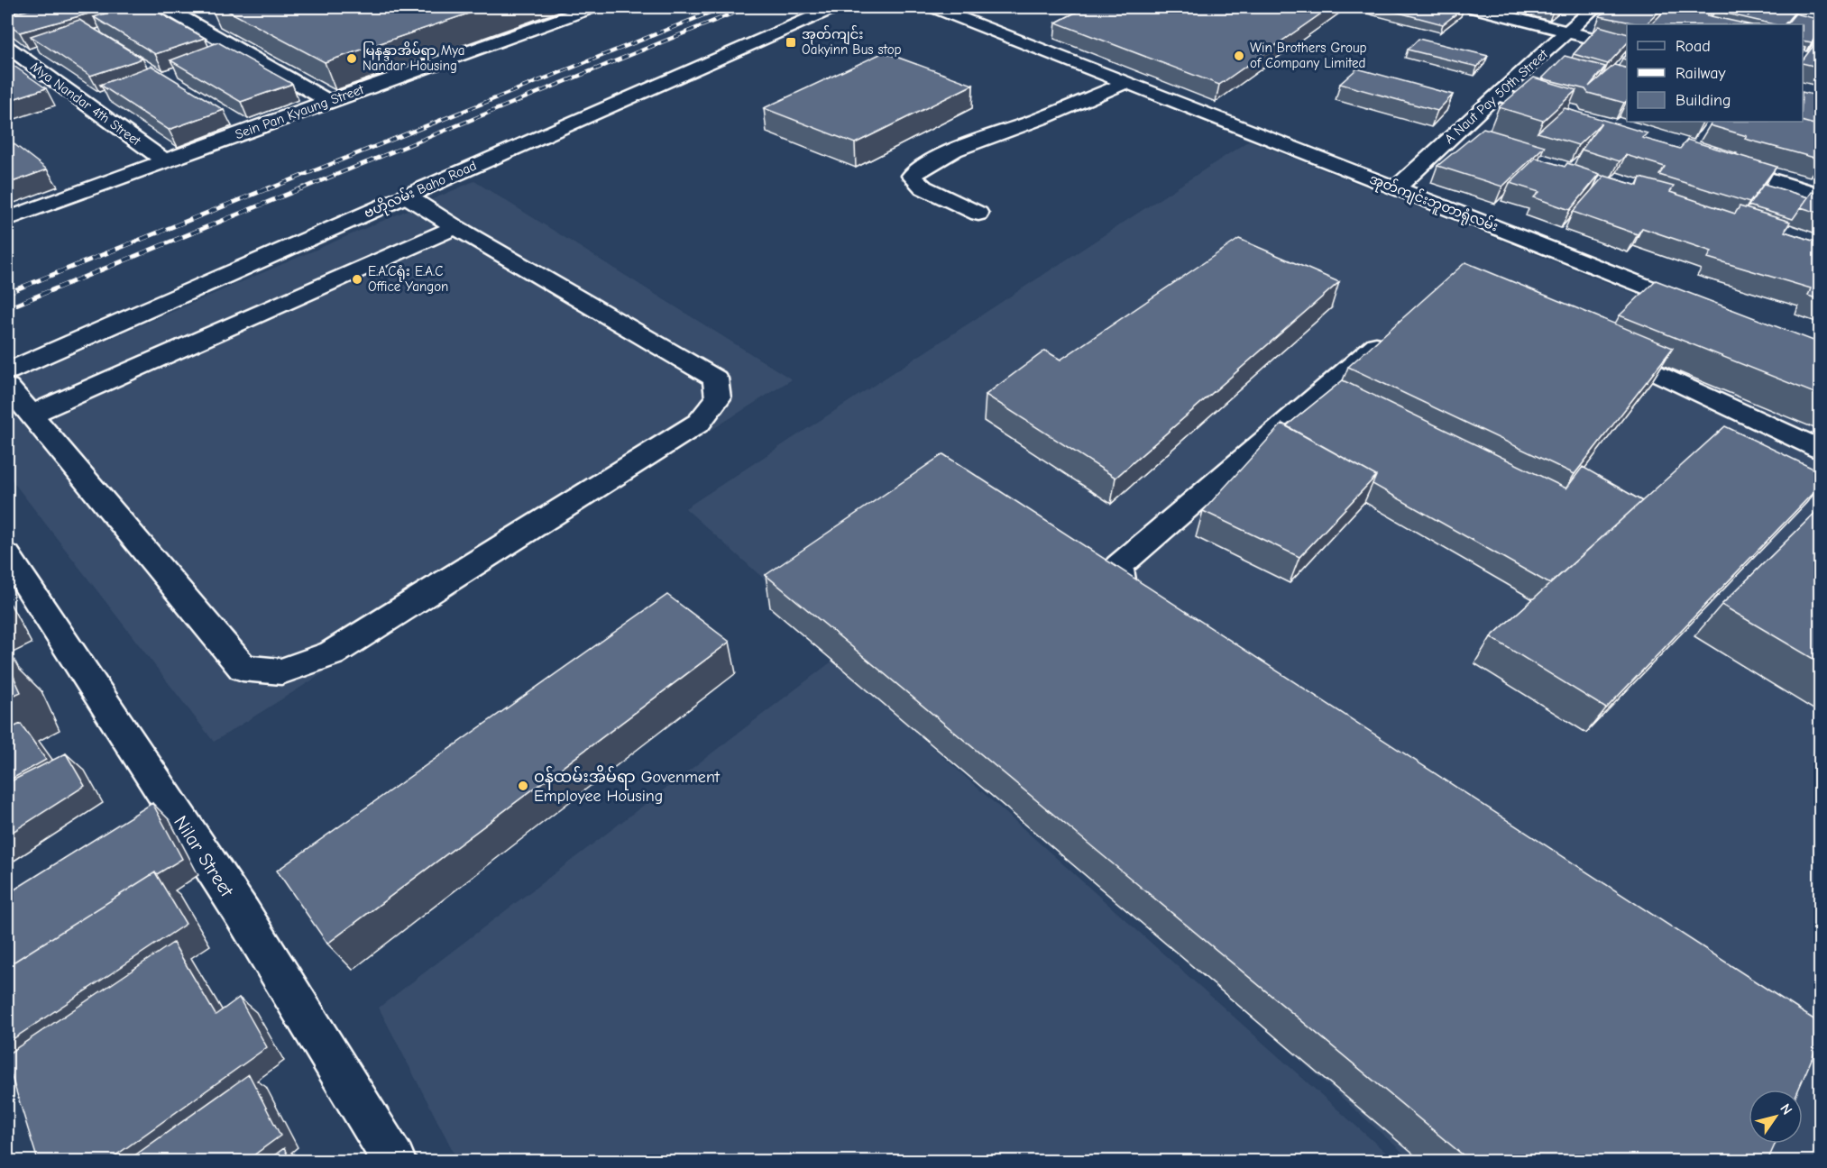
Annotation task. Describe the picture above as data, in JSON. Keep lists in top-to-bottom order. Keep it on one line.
{"streets":{"street":["A Naut Pay 50th Street","Mya Nandar 4th Street","Sein Pan Kyaung Street","ဗဟိုလမ်း Baho Road","အုတ်ကျင်းဘူတာရုံလမ်း","Nilar Street"]},"crossings":[["A Naut Pay 50th Street","အုတ်ကျင်းဘူတာရုံလမ်း"],["Mya Nandar 4th Street","Sein Pan Kyaung Street"]],"places":{"transit":["အုတ်ကျင်း Oakyinn Bus stop"],"other":["Win Brothers Group of Company Limited","မြနန္ဒာအိမ်ရာ Mya Nandar Housing","E.A.Cရုံး E.A.C Office Yangon","၀န်ထမ်းအိမ်ရာ Govenment Employee Housing"]},"legend":["Road","Railway","Building"],"north":"top right"}
